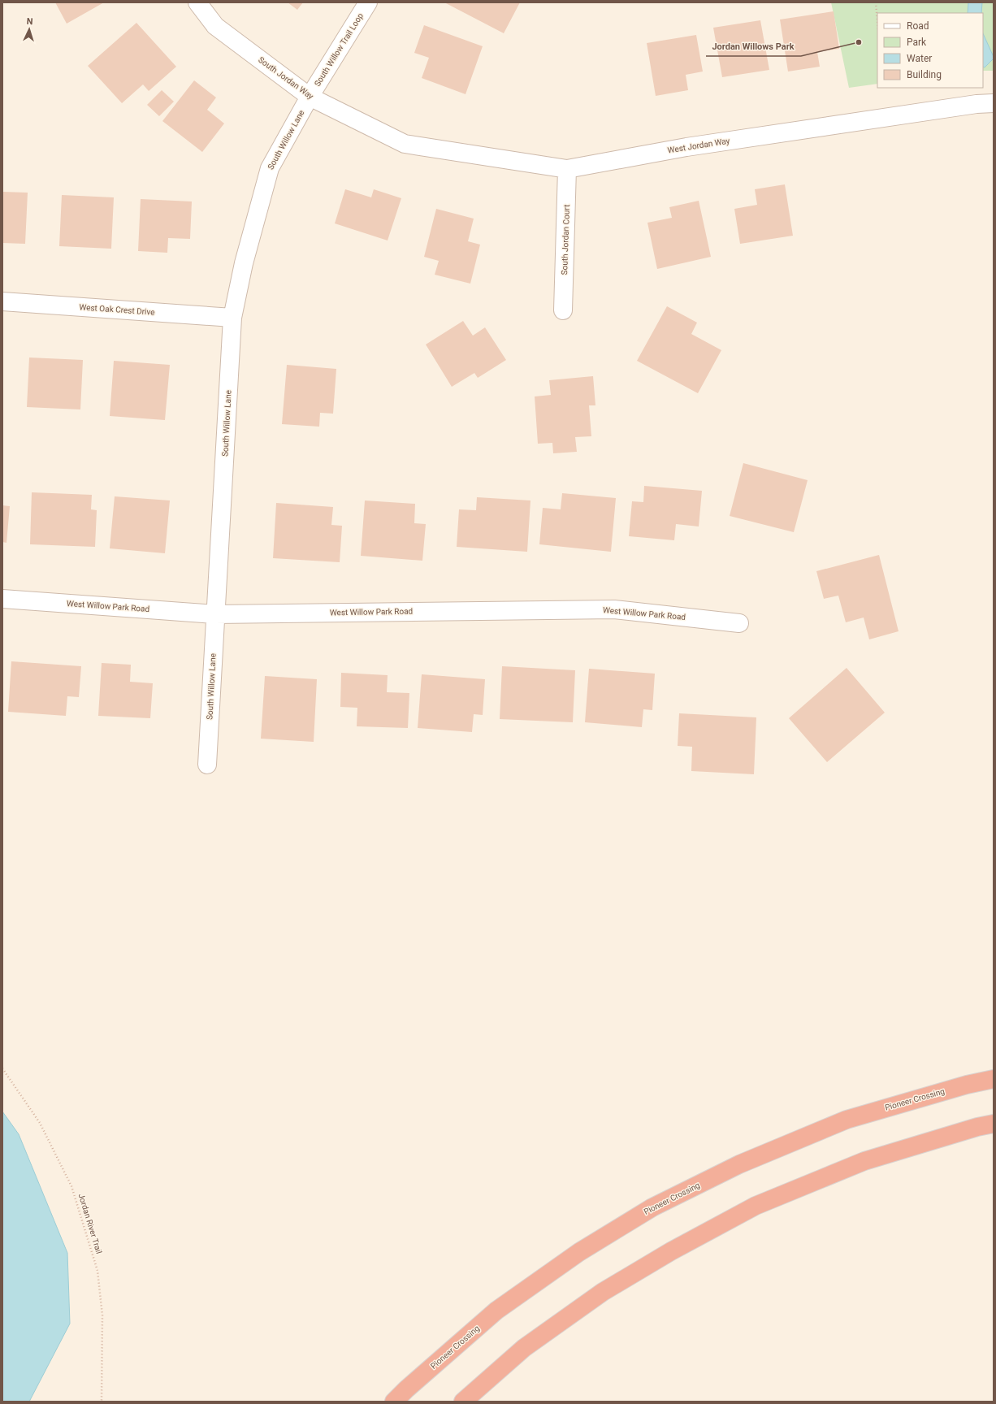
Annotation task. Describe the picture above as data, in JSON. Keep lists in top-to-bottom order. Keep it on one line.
{"streets":{"highway":["Pioneer Crossing"],"street":["South Willow Trail Loop","South Jordan Way","South Willow Lane","West Jordan Way","South Jordan Court","West Oak Crest Drive","West Willow Park Road"],"path":["Jordan River Trail"]},"crossings":[["South Willow Trail Loop","South Jordan Way"],["South Willow Trail Loop","South Willow Lane"],["South Jordan Way","South Willow Lane"],["South Jordan Way","West Jordan Way"],["South Willow Lane","West Oak Crest Drive"],["South Willow Lane","West Willow Park Road"],["West Jordan Way","South Jordan Court"]],"places":["Jordan Willows Park"],"legend":["Road","Park","Water","Building"],"north":"top"}
